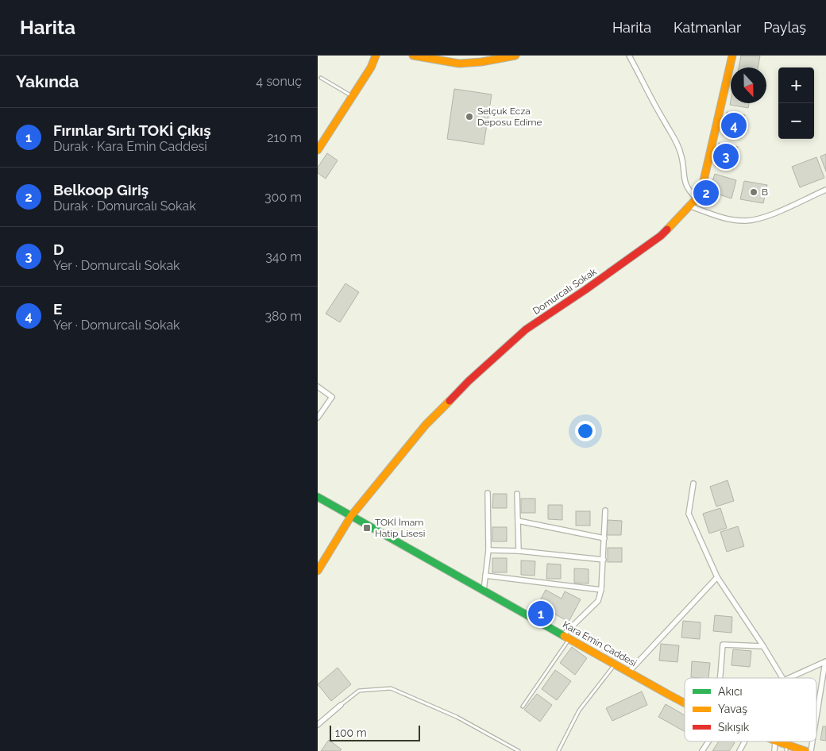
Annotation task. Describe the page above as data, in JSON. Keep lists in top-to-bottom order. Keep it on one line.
{"streets":{"street":["Domurcalı Sokak","Kara Emin Caddesi"]},"crossings":[["Domurcalı Sokak","Kara Emin Caddesi"]],"places":{"other":["Selçuk Ecza Deposu Edirne","B"],"transit":["TOKİ İmam Hatip Lisesi"]},"legend":["Akıcı","Yavaş","Sıkışık"],"scale_bar":"100 m","north":"bottom","page":{"header":"Harita","nav":["Harita","Katmanlar","Paylaş"],"heading":["Yakında","4 sonuç"],"map_buttons":["+","−"],"list":[{"mark":"1","name":"Fırınlar Sırtı TOKİ Çıkış","note":"Durak · Kara Emin Caddesi","value":"210 m"},{"mark":"2","name":"Belkoop Giriş","note":"Durak · Domurcalı Sokak","value":"300 m"},{"mark":"3","name":"D","note":"Yer · Domurcalı Sokak","value":"340 m"},{"mark":"4","name":"E","note":"Yer · Domurcalı Sokak","value":"380 m"}],"pins":["4","3","2","1"],"scale":"100 m"}}
